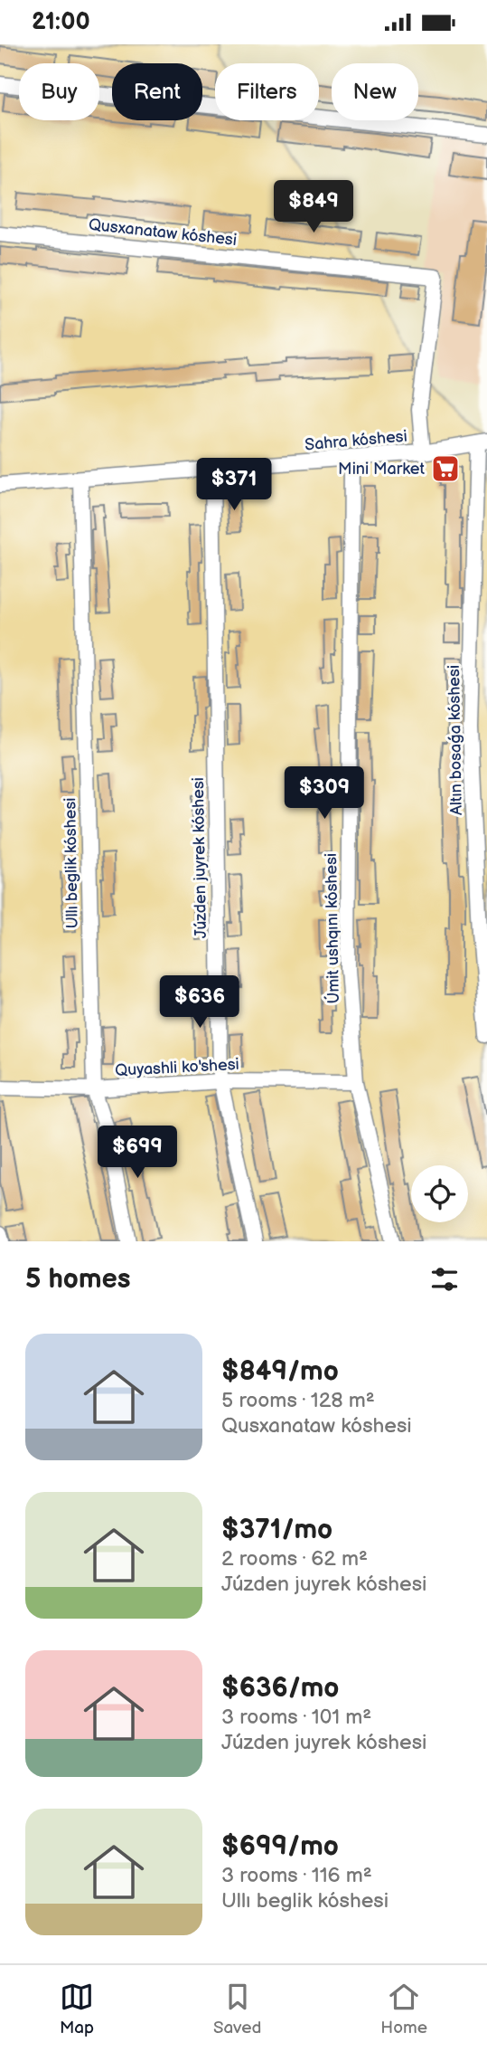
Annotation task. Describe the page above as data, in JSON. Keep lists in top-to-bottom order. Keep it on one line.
{"streets":{"street":["Qusxanataw kóshesi","Sahra kóshesi","Altın bosaǵa kóshesi","Júzden juyrek kóshesi","Ullı beglik kóshesi","Úmit ushqını kóshesi","Quyashli ko'shesi"]},"crossings":[["Qusxanataw kóshesi","Sahra kóshesi"],["Sahra kóshesi","Altın bosaǵa kóshesi"],["Sahra kóshesi","Júzden juyrek kóshesi"],["Sahra kóshesi","Ullı beglik kóshesi"],["Sahra kóshesi","Úmit ushqını kóshesi"],["Júzden juyrek kóshesi","Quyashli ko'shesi"],["Ullı beglik kóshesi","Quyashli ko'shesi"],["Úmit ushqını kóshesi","Quyashli ko'shesi"]],"places":{"supermarket":["Mini Market"]},"page":{"status":"21:00","chip":["Buy","Rent","Filters","New"],"price":["$849","$371","$309","$636","$699"],"heading":"5 homes","list":[{"name":"$849/mo","note":"5 rooms · 128 m² · Qusxanataw kóshesi"},{"name":"$371/mo","note":"2 rooms · 62 m² · Júzden juyrek kóshesi"},{"name":"$636/mo","note":"3 rooms · 101 m² · Júzden juyrek kóshesi"},{"name":"$699/mo","note":"3 rooms · 116 m² · Ullı beglik kóshesi"}],"tabs":["Map","Saved","Home"]}}
